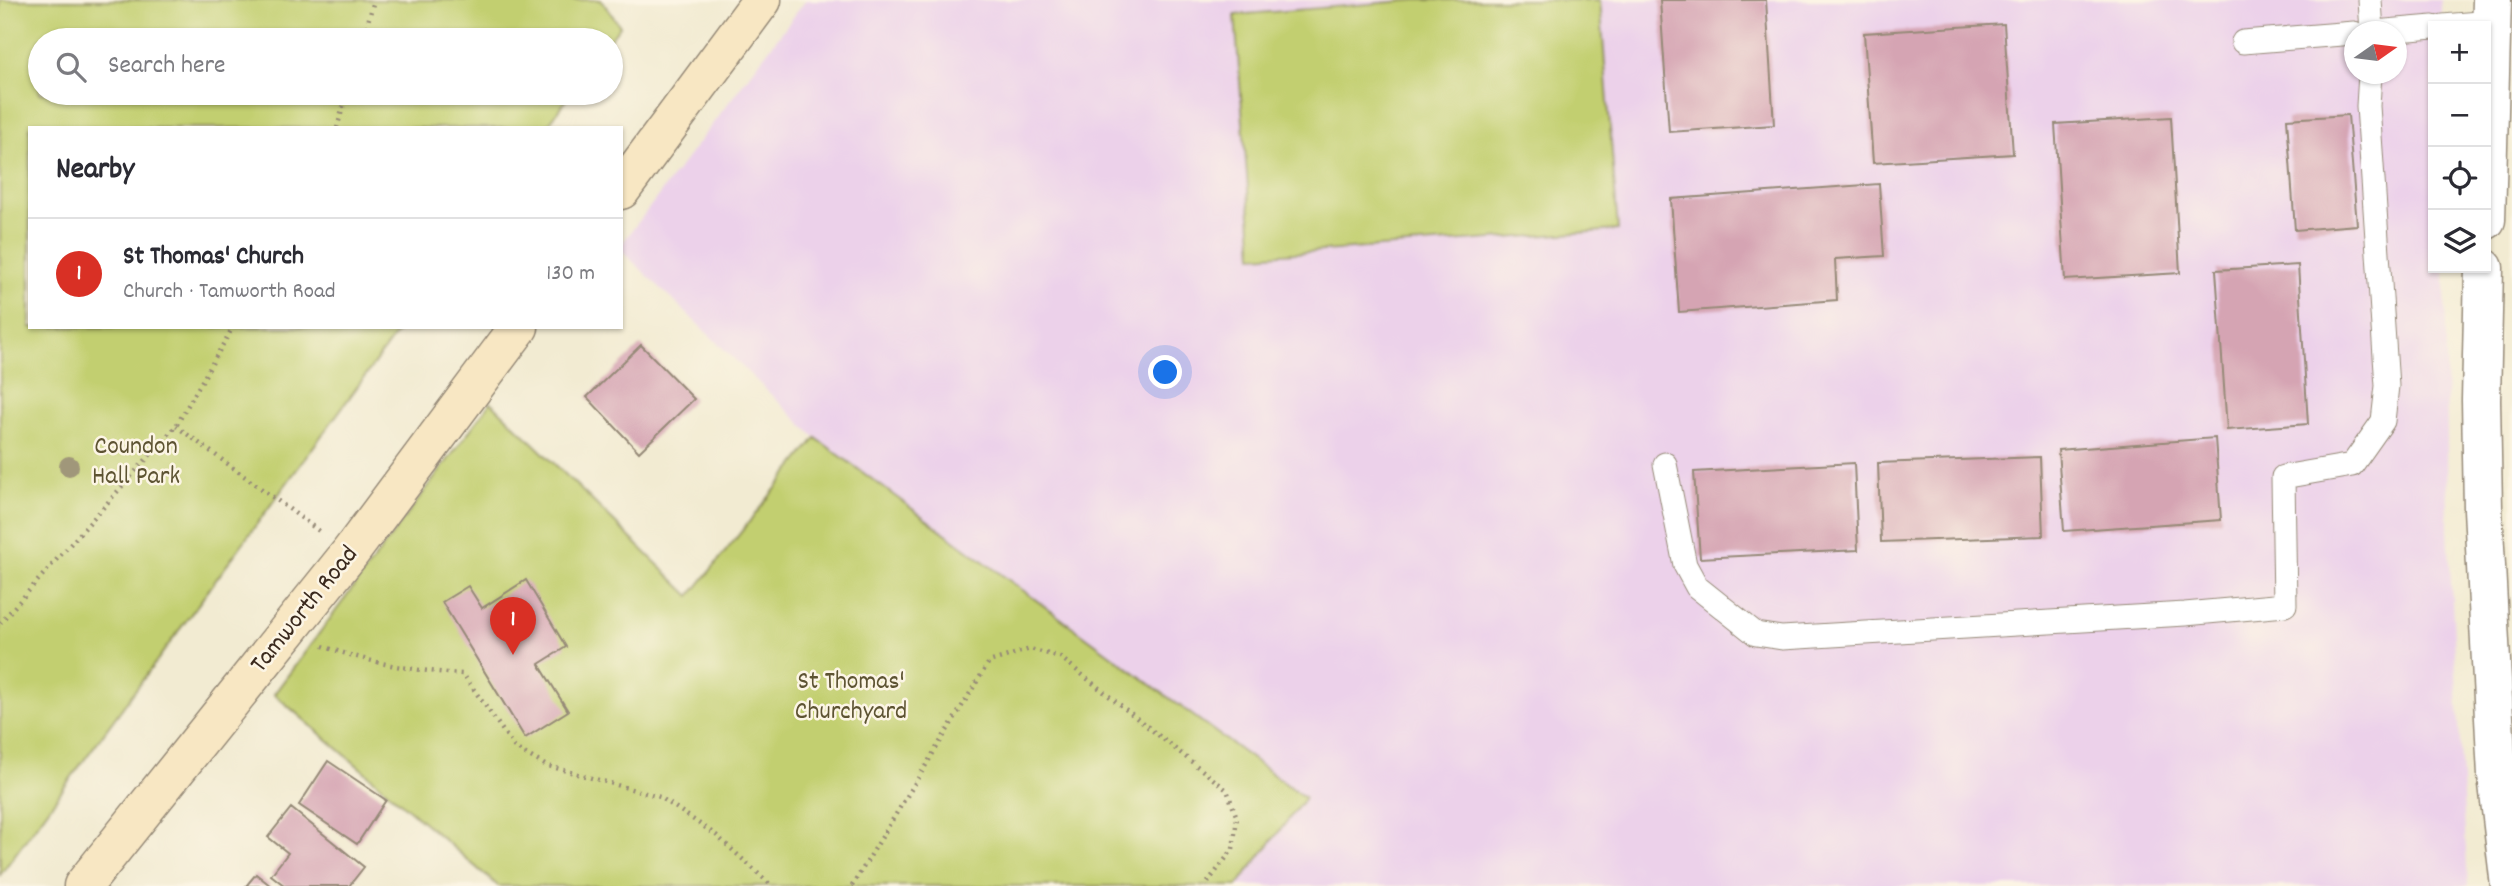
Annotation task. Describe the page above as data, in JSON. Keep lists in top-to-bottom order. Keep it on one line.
{"streets":{"main road":["Tamworth Road"]},"parks":["Coundon Hall Park","St Thomas' Churchyard"],"north":"right","page":{"map_buttons":["+","−"],"search":"Search here","heading":"Nearby","list":[{"mark":"1","name":"St Thomas' Church","note":"Church · Tamworth Road","value":"130 m"}],"pins":"1"}}
